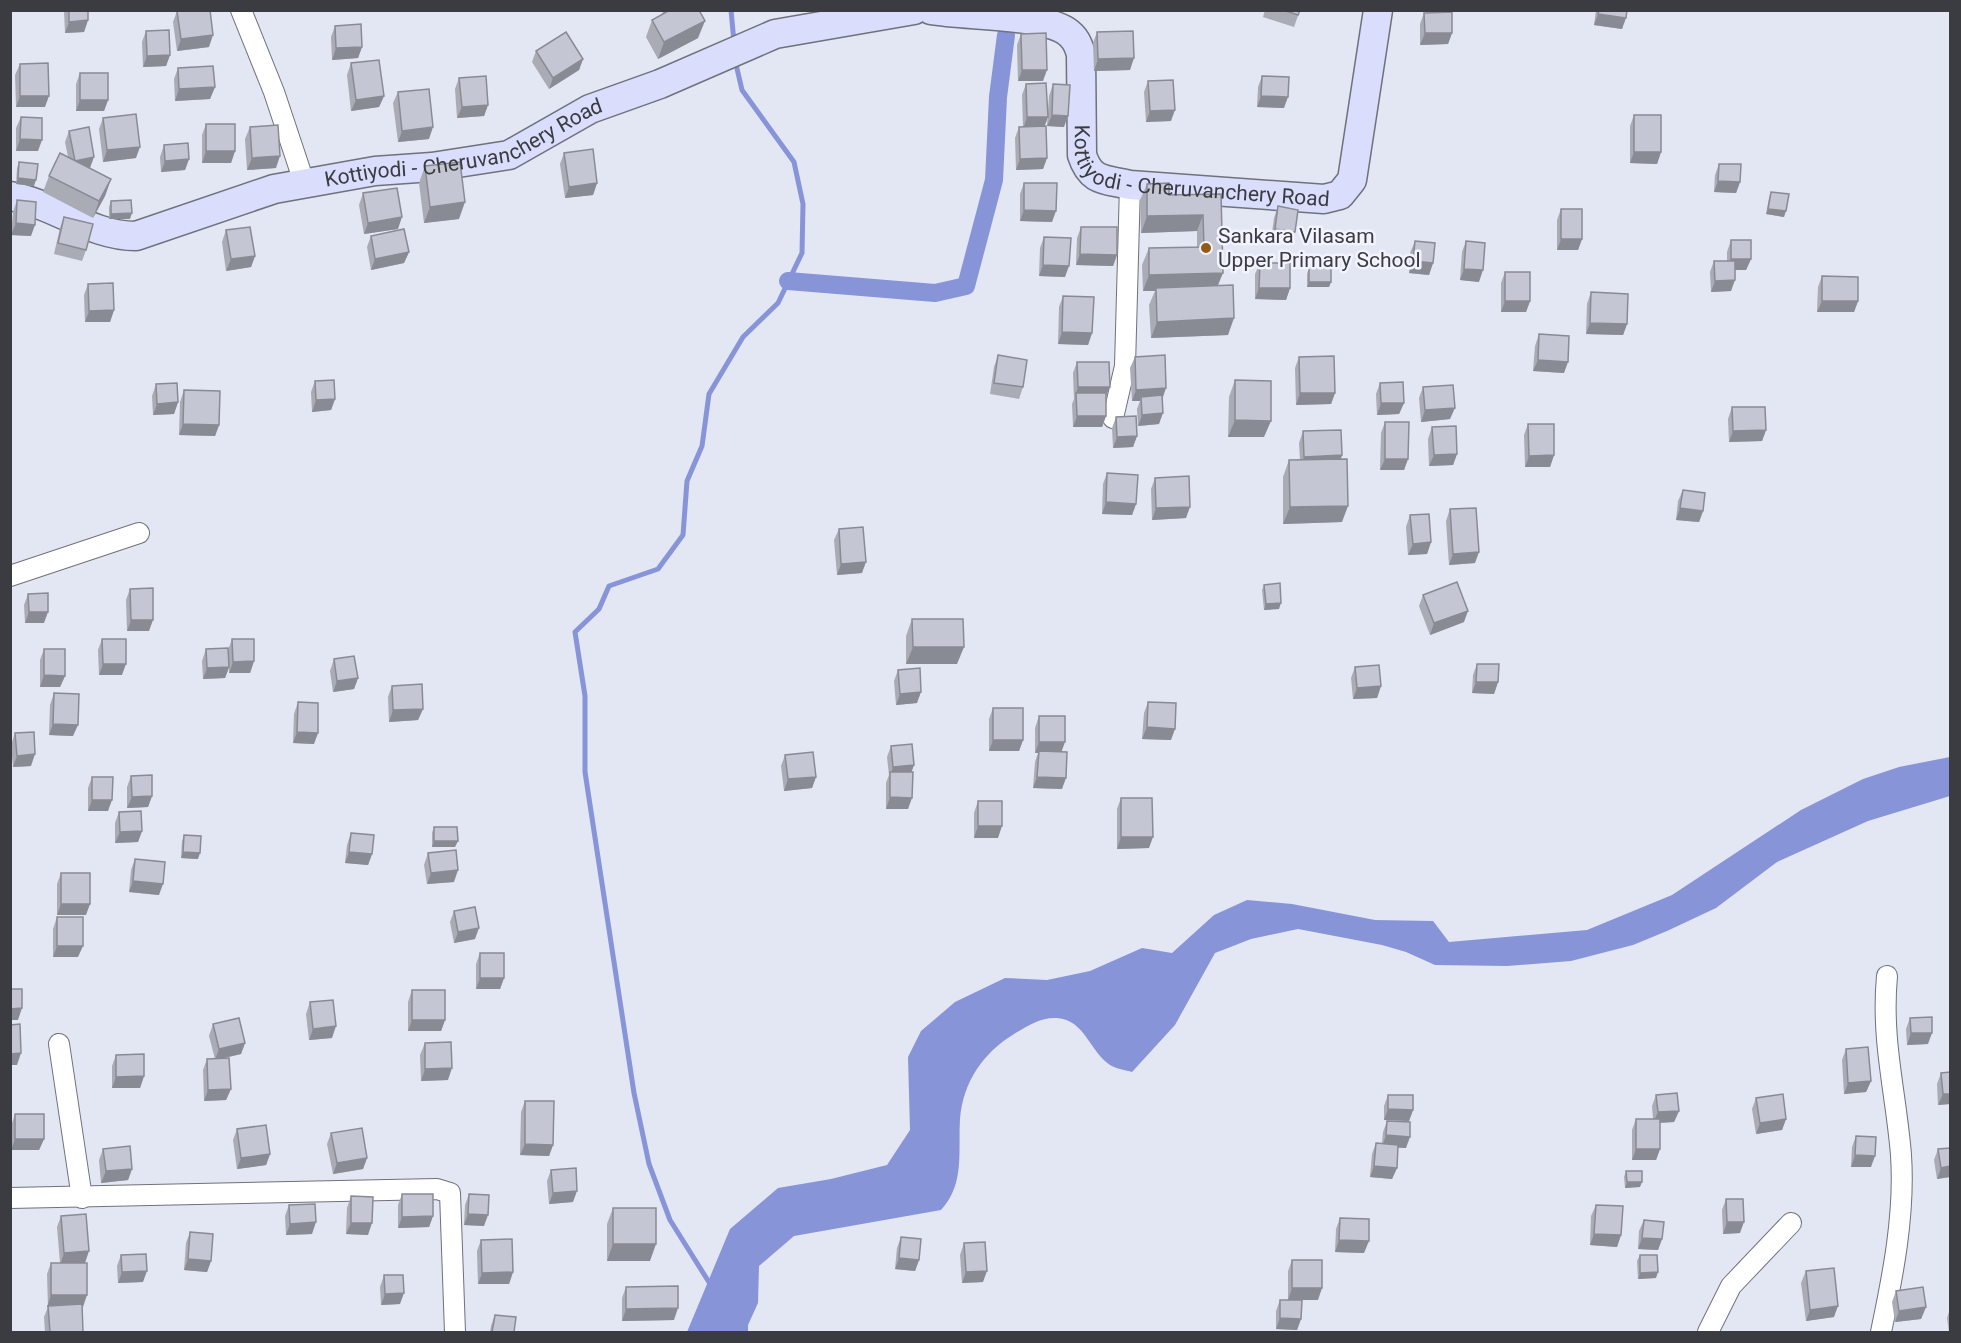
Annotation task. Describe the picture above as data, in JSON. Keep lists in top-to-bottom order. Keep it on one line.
{"streets":{"main road":["Kottiyodi - Cheruvanchery Road"]},"places":["Sankara Vilasam Upper Primary School"]}
